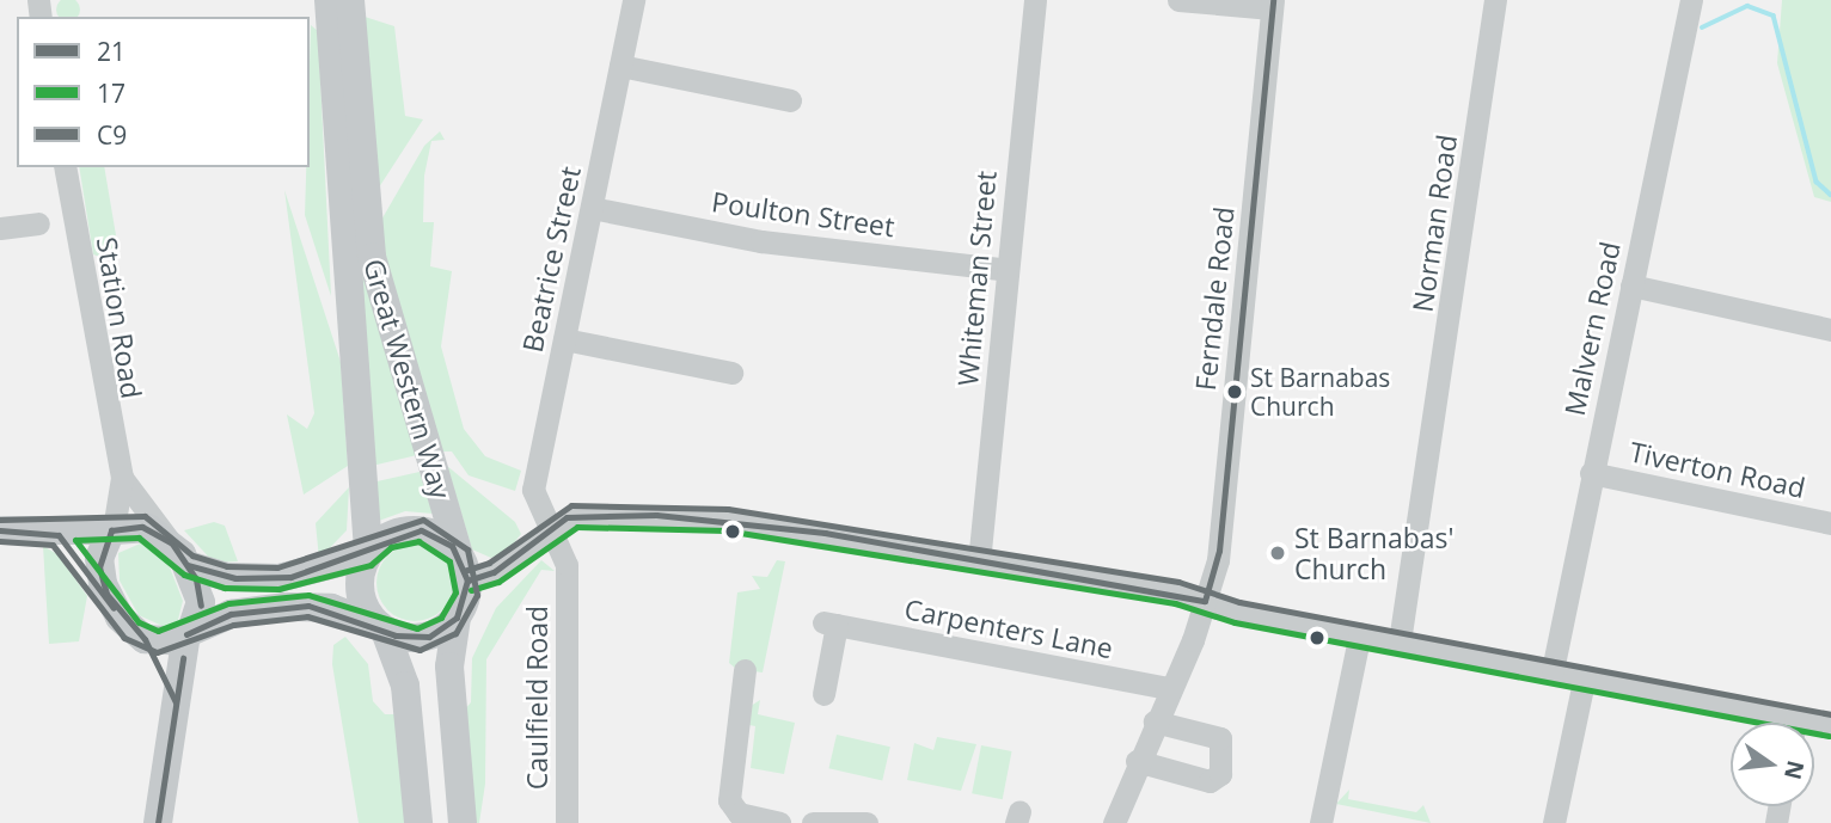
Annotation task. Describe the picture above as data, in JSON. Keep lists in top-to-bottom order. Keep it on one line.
{"streets":{"main road":["Great Western Way"],"street":["Poulton Street","Norman Road","Beatrice Street","Whiteman Street","Ferndale Road","Station Road","Malvern Road","Tiverton Road","Carpenters Lane","Caulfield Road"]},"crossings":[["Poulton Street","Beatrice Street"],["Poulton Street","Whiteman Street"],["Beatrice Street","Caulfield Road"],["Ferndale Road","Carpenters Lane"],["Malvern Road","Tiverton Road"]],"places":["St Barnabas Church","St Barnabas' Church"],"lines":["transit line 21","transit line C9","transit line 17"],"legend":["21","17","C9"],"north":"right"}
